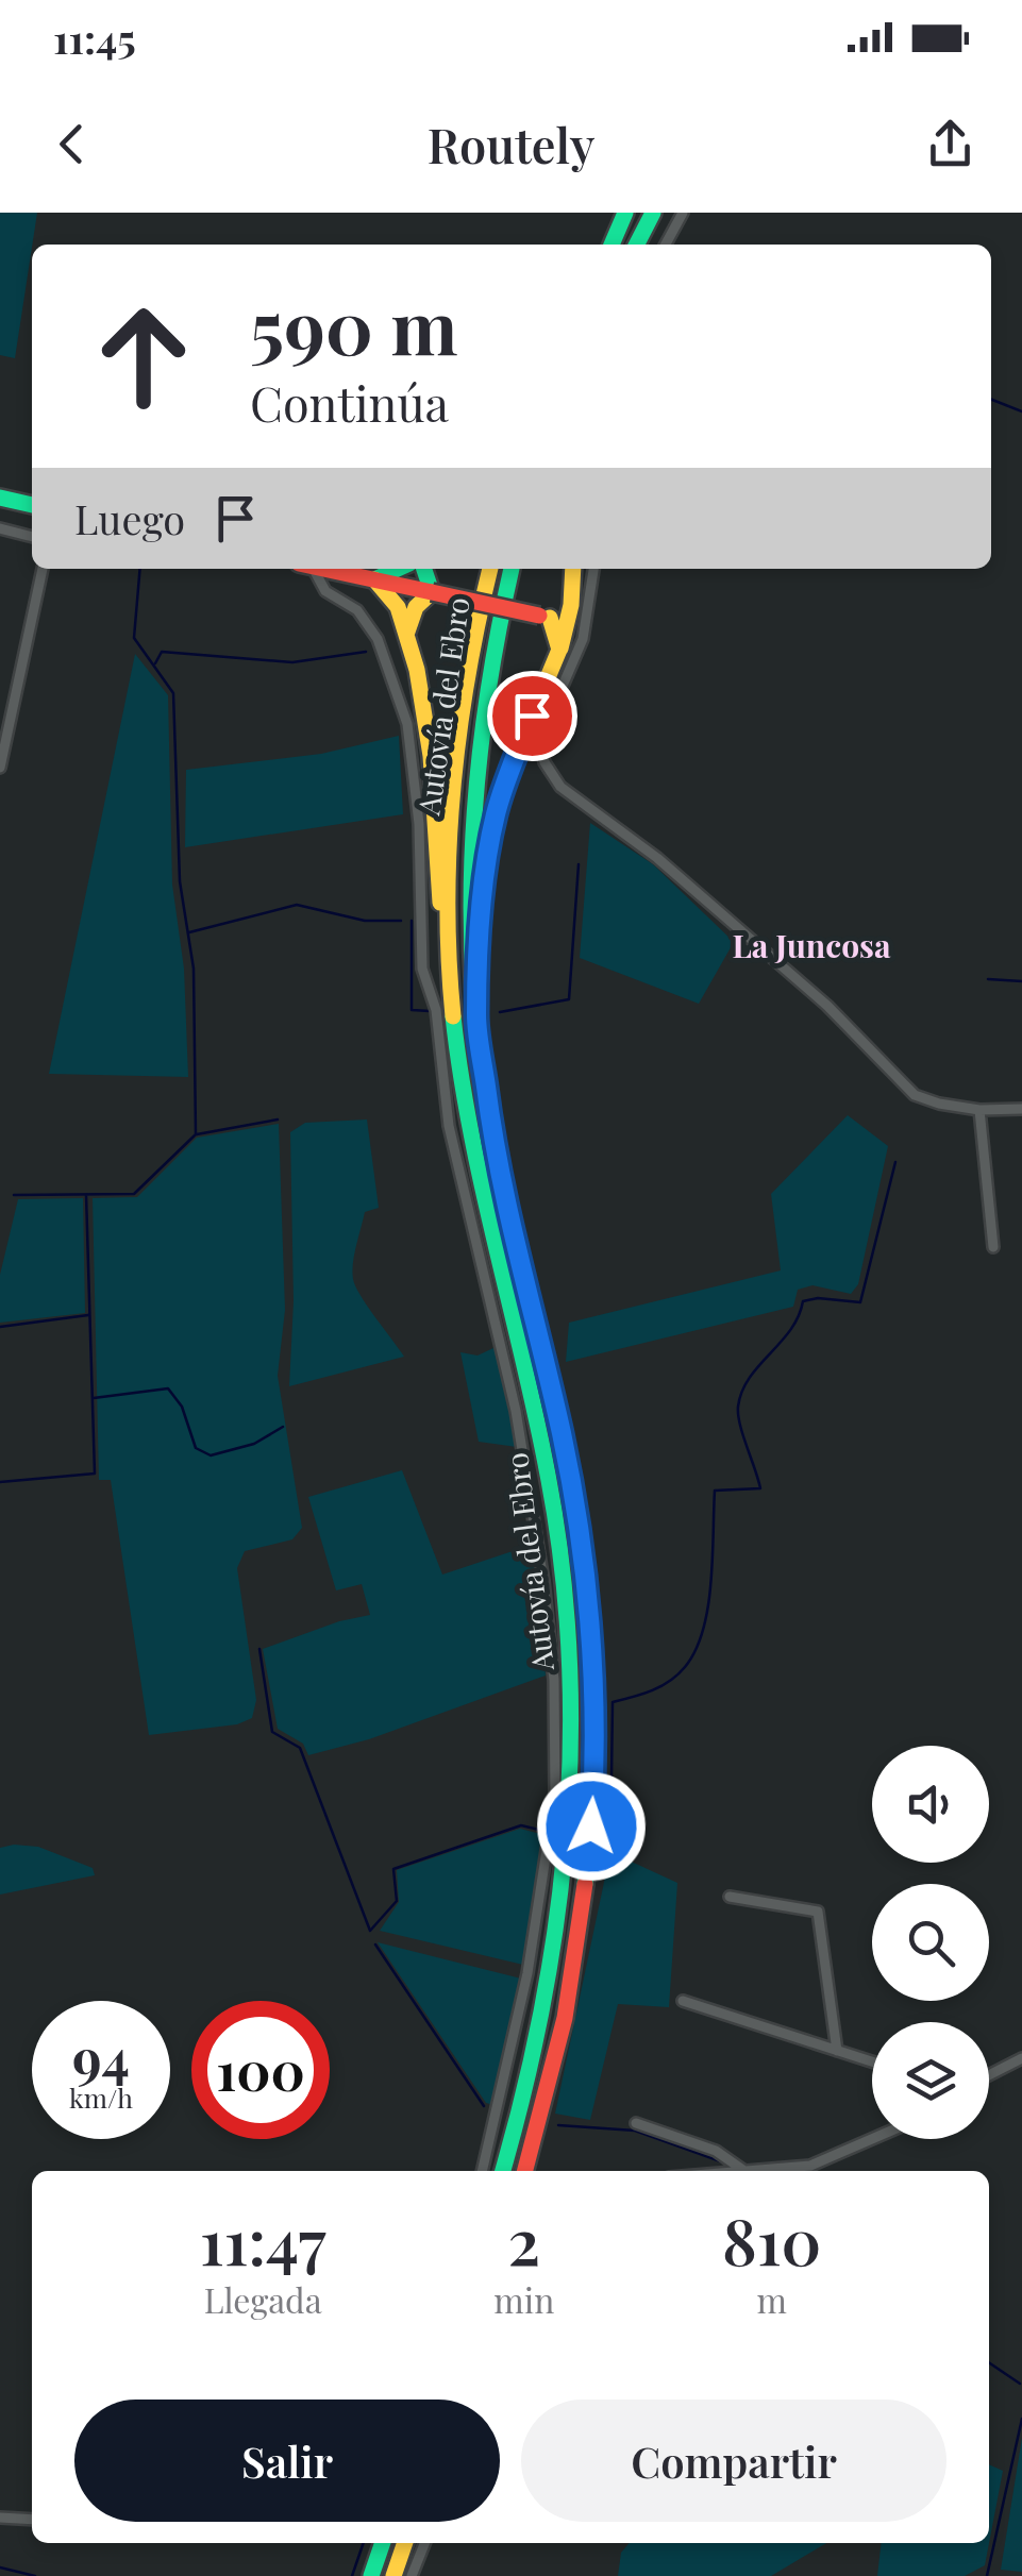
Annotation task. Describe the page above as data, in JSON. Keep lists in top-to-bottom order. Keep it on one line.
{"streets":{"highway":["Autovía del Ebro"]},"districts":["La Juncosa"],"page":{"status":"11:45","header":"Routely","turn":["590 m","Continúa"],"then":"Luego","speed":"94 km/h","limit":"100","eta":["11:47","Llegada","2","min","810","m"],"buttons":["Salir","Compartir"]}}
